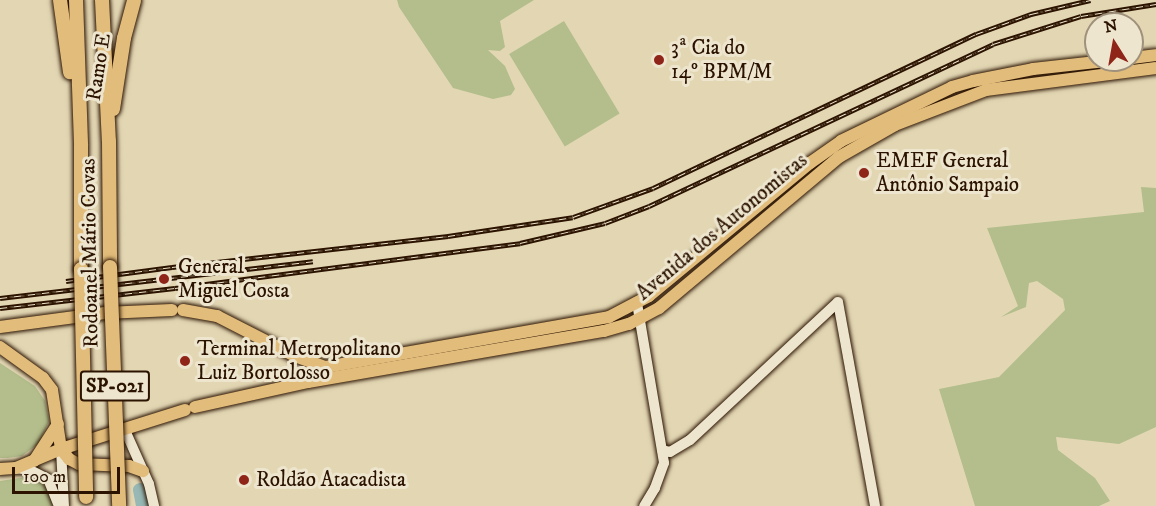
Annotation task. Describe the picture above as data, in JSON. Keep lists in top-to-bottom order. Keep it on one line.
{"streets":{"highway":["Ramo E","Rodoanel Mário Covas","SP-021"],"main road":["Avenida dos Autonomistas"]},"crossings":[["Ramo E","Rodoanel Mário Covas"]],"places":["3ª Cia do 14º BPM/M","EMEF General Antônio Sampaio","General Miguel Costa","Terminal Metropolitano Luiz Bortolosso","Roldão Atacadista"],"scale_bar":"100 m","north":"top"}
